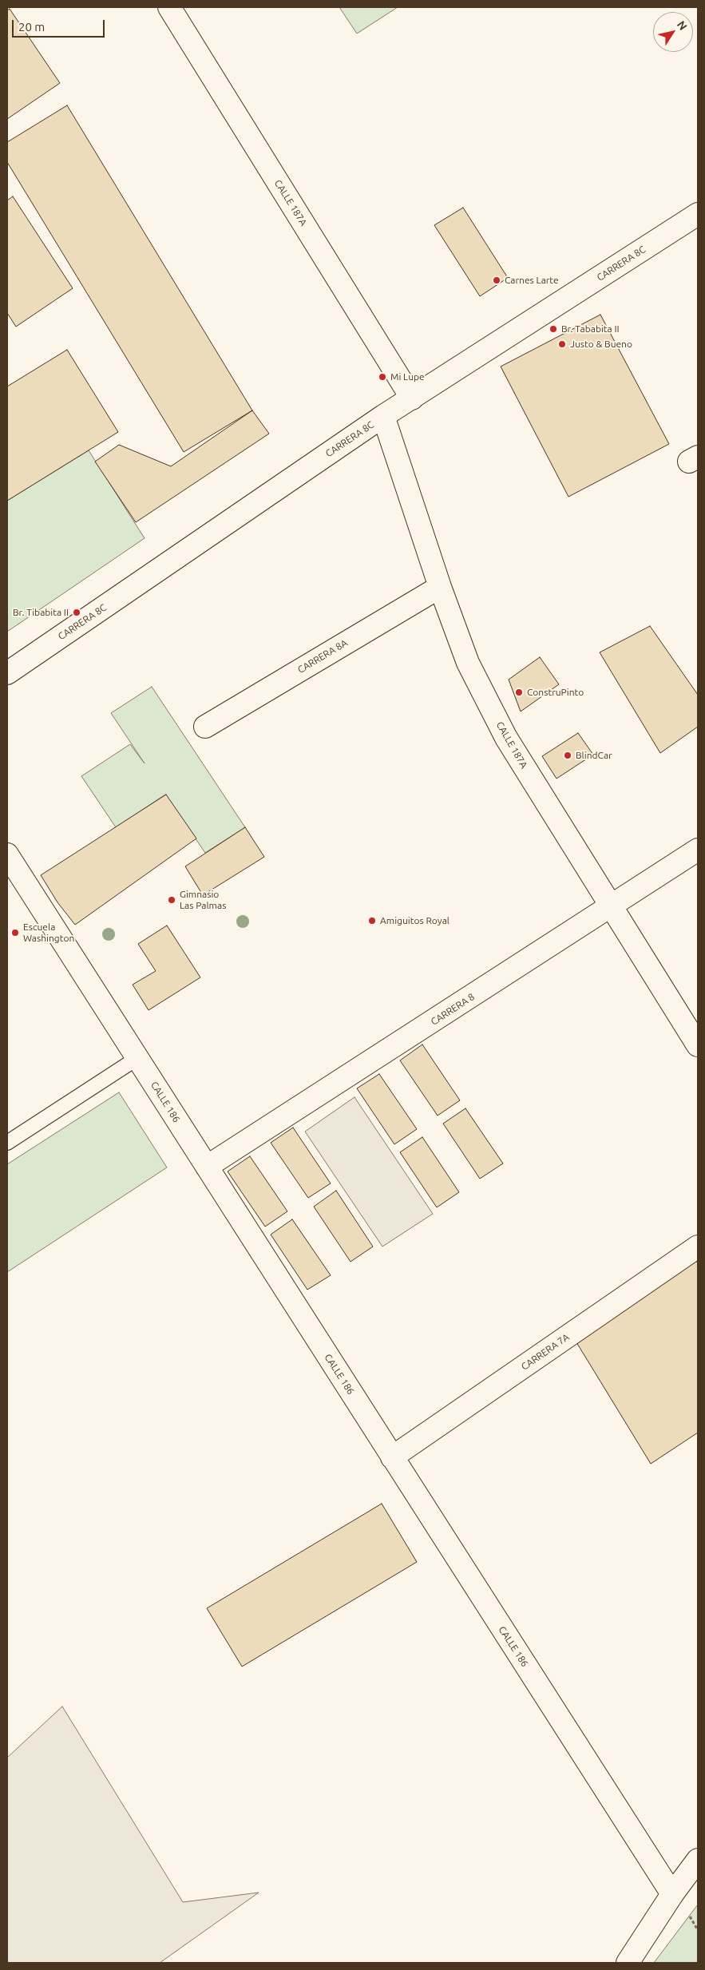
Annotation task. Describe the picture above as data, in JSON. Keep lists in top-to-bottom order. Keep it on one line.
{"streets":{"street":["CALLE 187A","CARRERA 8C","CARRERA 8A","CARRERA 8","CALLE 186","CARRERA 7A"]},"crossings":[["CALLE 187A","CARRERA 8C"],["CALLE 187A","CARRERA 8A"],["CALLE 187A","CARRERA 8"],["CARRERA 8","CALLE 186"],["CALLE 186","CARRERA 7A"]],"places":["Carnes Larte","Br. Tababita II","Justo & Bueno","Mi Lupe","Br. Tibabita II","ConstruPinto","BlindCar","Gimnasio Las Palmas","Amiguitos Royal","Escuela Washington"],"scale_bar":"20 m","north":"top right"}
